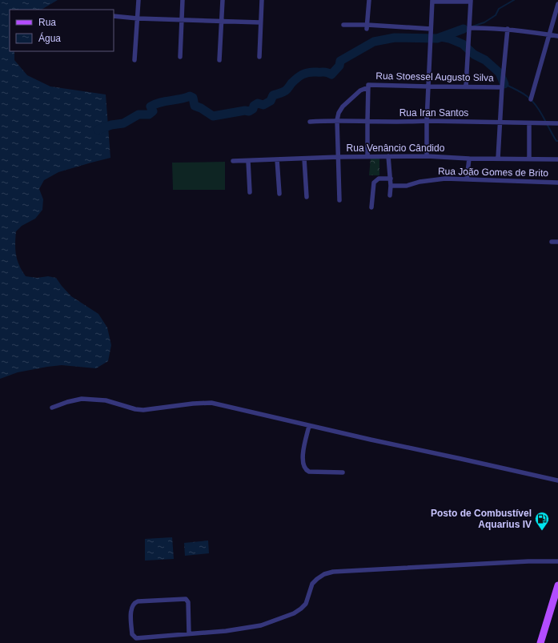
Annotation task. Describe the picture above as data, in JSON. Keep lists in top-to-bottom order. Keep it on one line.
{"streets":{"street":["Rua Stoessel Augusto Silva","Rua Iran Santos","Rua Venâncio Cândido","Rua João Gomes de Brito"]},"places":{"fuel station":["Posto de Combustível Aquarius IV"]},"legend":["Rua","Água"]}
